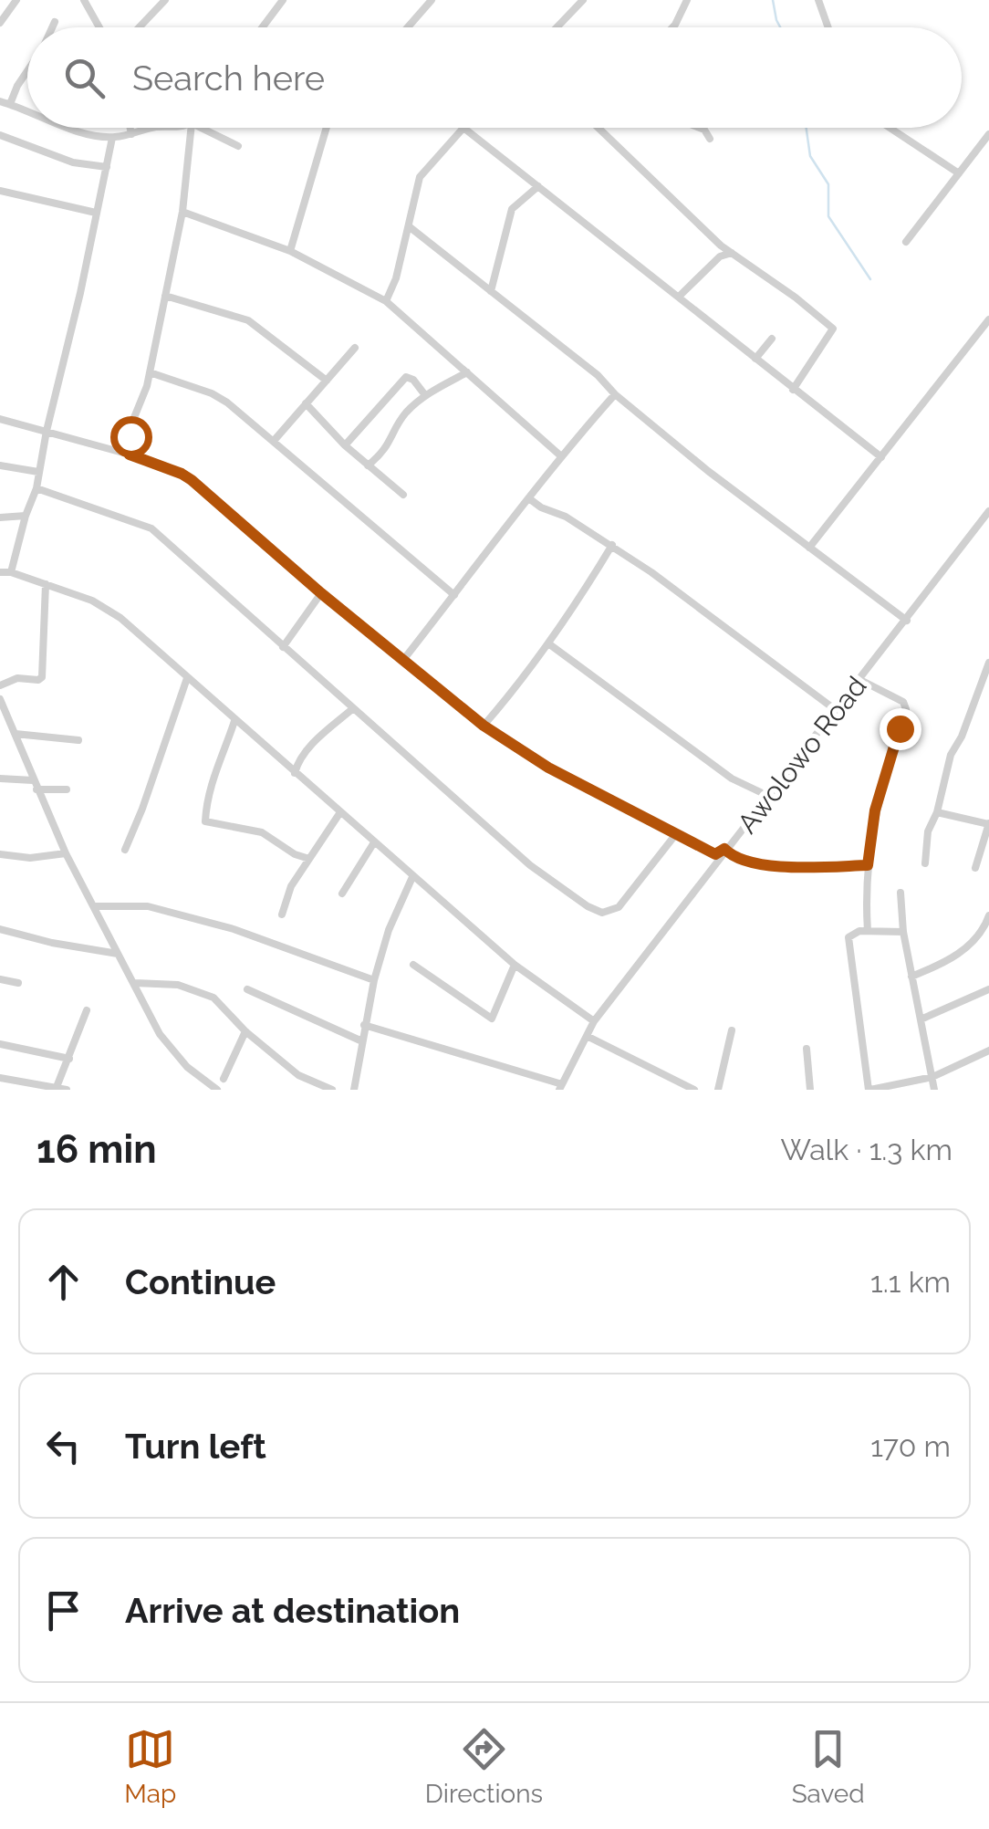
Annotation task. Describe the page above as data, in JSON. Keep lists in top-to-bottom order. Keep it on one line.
{"streets":{"street":["Awolowo Road"]},"page":{"search":"Search here","heading":["16 min","Walk · 1.3 km"],"list":[["Continue","1.1 km"],["Turn left","170 m"],"Arrive at destination"],"nav":["Map","Directions","Saved"]}}
